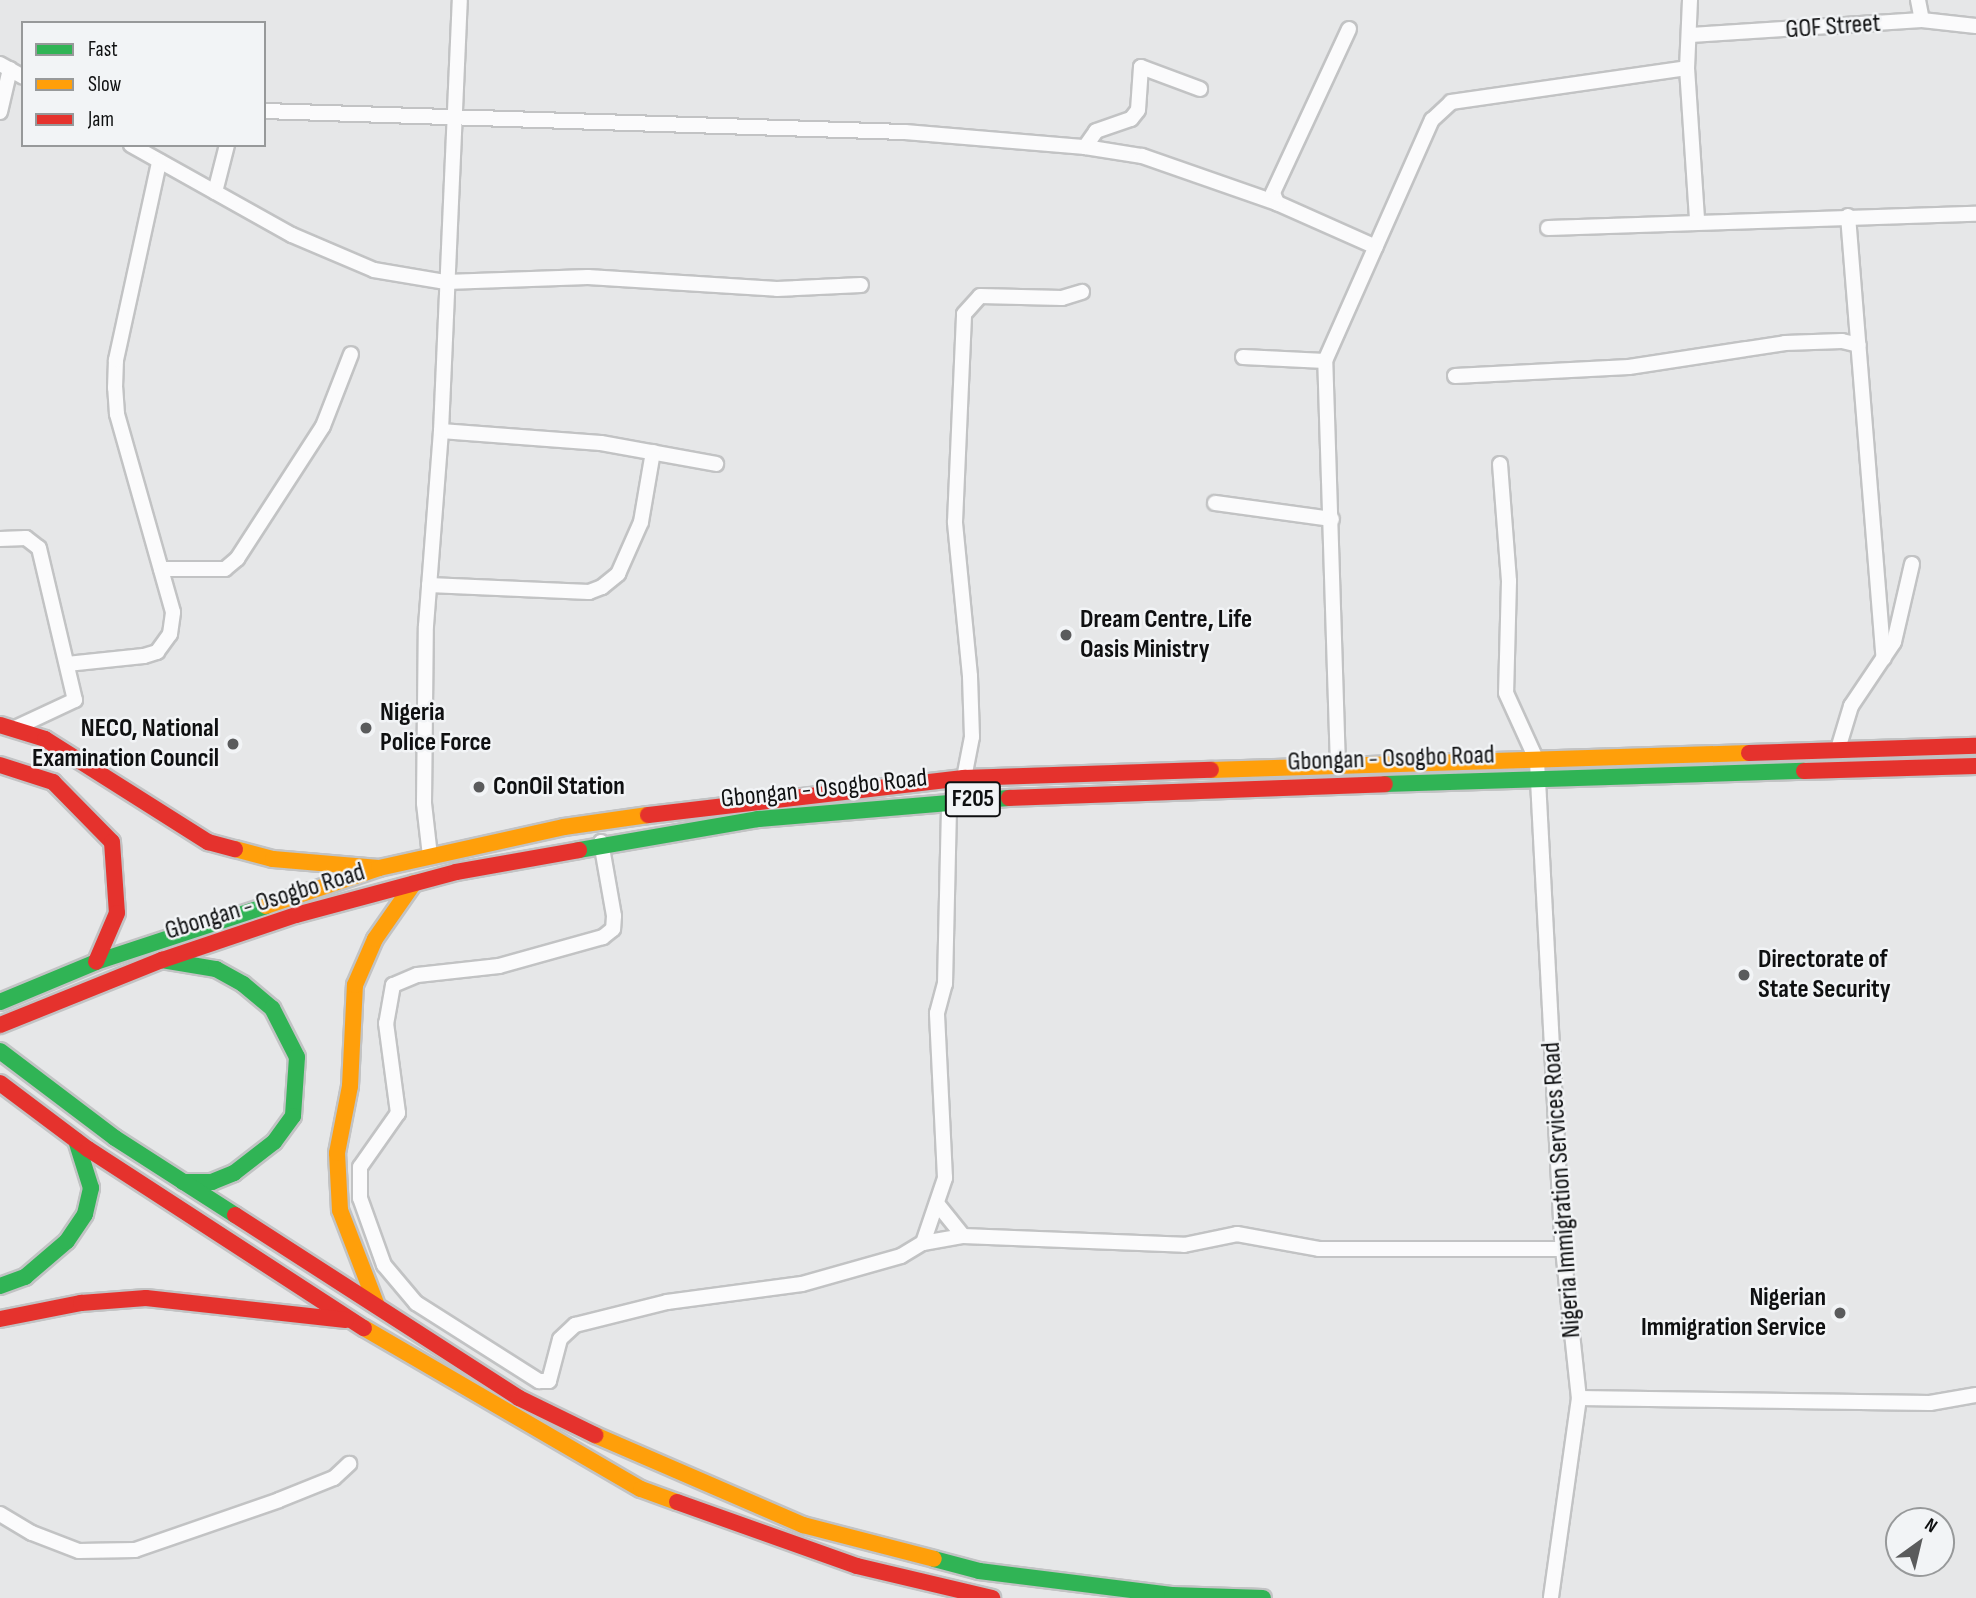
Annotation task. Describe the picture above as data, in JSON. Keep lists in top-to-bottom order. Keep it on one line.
{"streets":{"main road":["Gbongan - Osogbo Road","F205"],"street":["GOF Street","Nigeria Immigration Services Road"]},"crossings":[["Gbongan - Osogbo Road","Nigeria Immigration Services Road"]],"places":["Dream Centre, Life Oasis Ministry","Nigeria Police Force","NECO, National Examination Council","ConOil Station","Directorate of State Security","Nigerian Immigration Service"],"legend":["Fast","Slow","Jam"],"north":"top right"}
